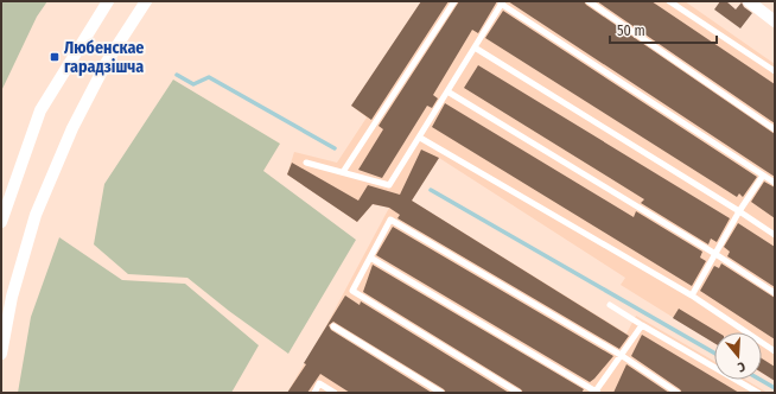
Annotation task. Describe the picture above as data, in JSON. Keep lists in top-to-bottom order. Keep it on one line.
{"places":{"transit":["Любенскае гарадзішча"]},"scale_bar":"50 m","north":"bottom"}
